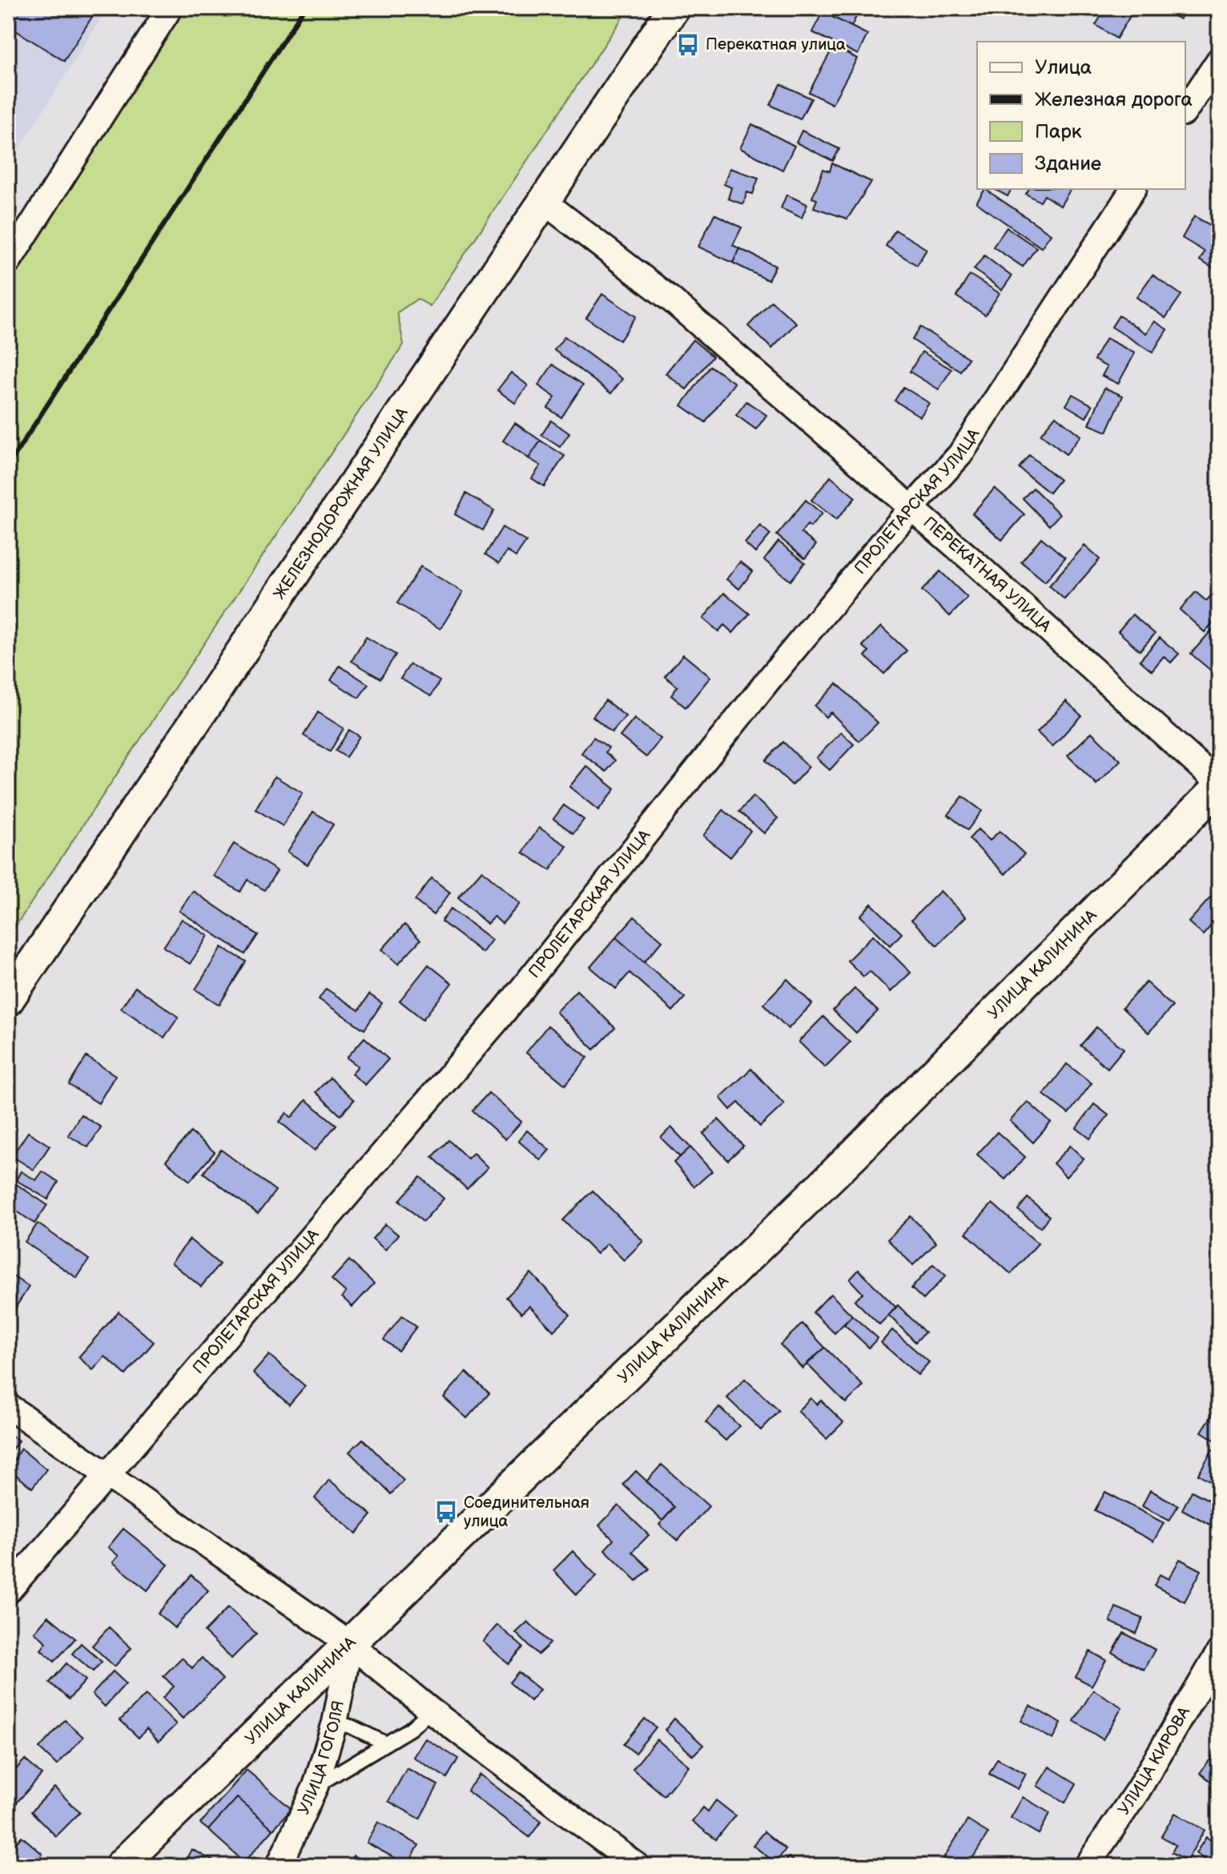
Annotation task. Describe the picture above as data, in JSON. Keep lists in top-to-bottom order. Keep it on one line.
{"streets":{"street":["ПРОЛЕТАРСКАЯ УЛИЦА","ЖЕЛЕЗНОДОРОЖНАЯ УЛИЦА","ПЕРЕКАТНАЯ УЛИЦА","УЛИЦА КАЛИНИНА","УЛИЦА ГОГОЛЯ","УЛИЦА КИРОВА"]},"crossings":[["ПРОЛЕТАРСКАЯ УЛИЦА","ПЕРЕКАТНАЯ УЛИЦА"],["ЖЕЛЕЗНОДОРОЖНАЯ УЛИЦА","ПЕРЕКАТНАЯ УЛИЦА"],["ПЕРЕКАТНАЯ УЛИЦА","УЛИЦА КАЛИНИНА"],["УЛИЦА КАЛИНИНА","УЛИЦА ГОГОЛЯ"]],"places":{"bus stop":["Перекатная улица","Соединительная улица"]},"legend":["Улица","Железная дорога","Парк","Здание"]}
